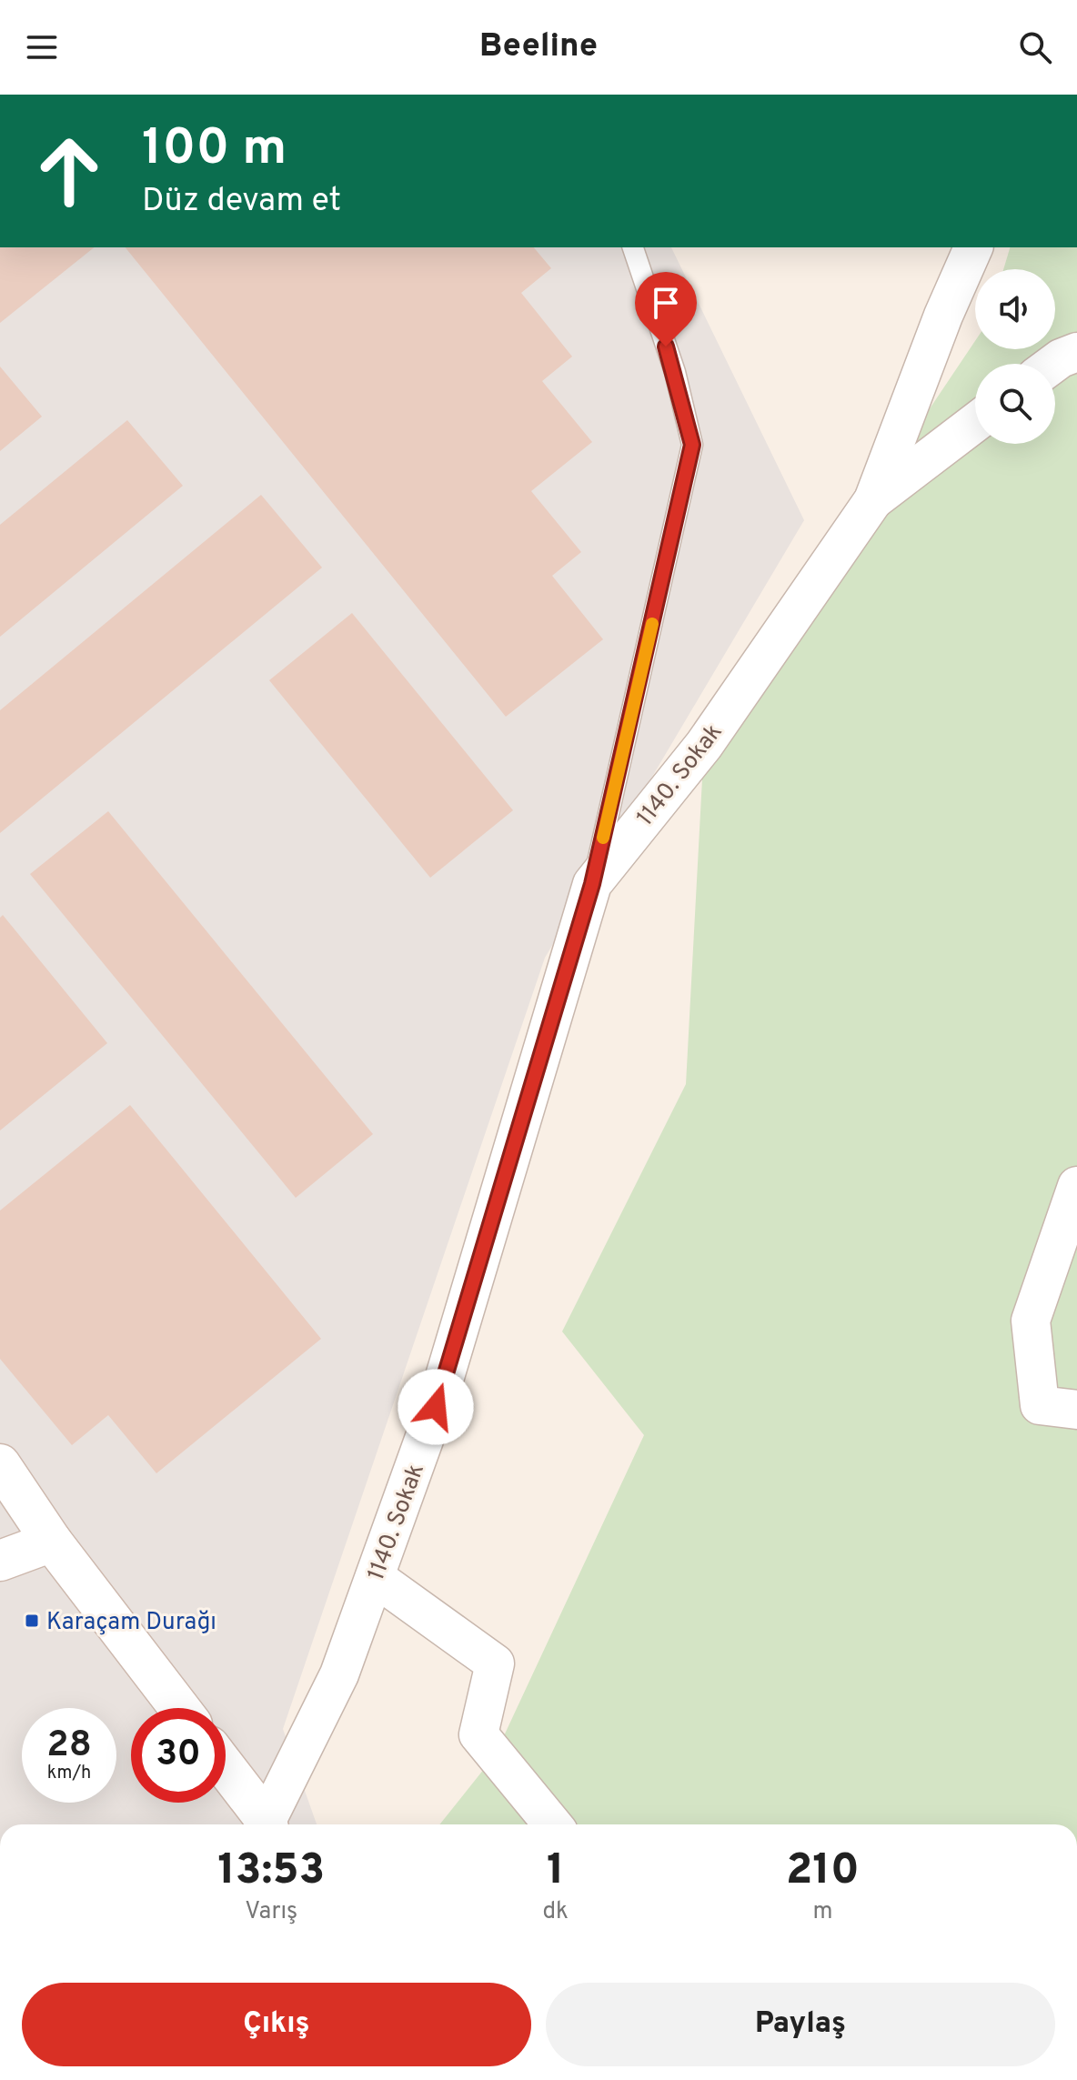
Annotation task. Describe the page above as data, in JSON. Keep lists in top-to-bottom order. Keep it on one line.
{"streets":{"street":["1140. Sokak"]},"places":{"transit":["Karaçam Durağı"]},"page":{"header":"Beeline","turn":["100 m","Düz devam et"],"speed":"28 km/h","limit":"30","eta":["13:53","Varış","1","dk","210","m"],"buttons":["Çıkış","Paylaş"]}}
